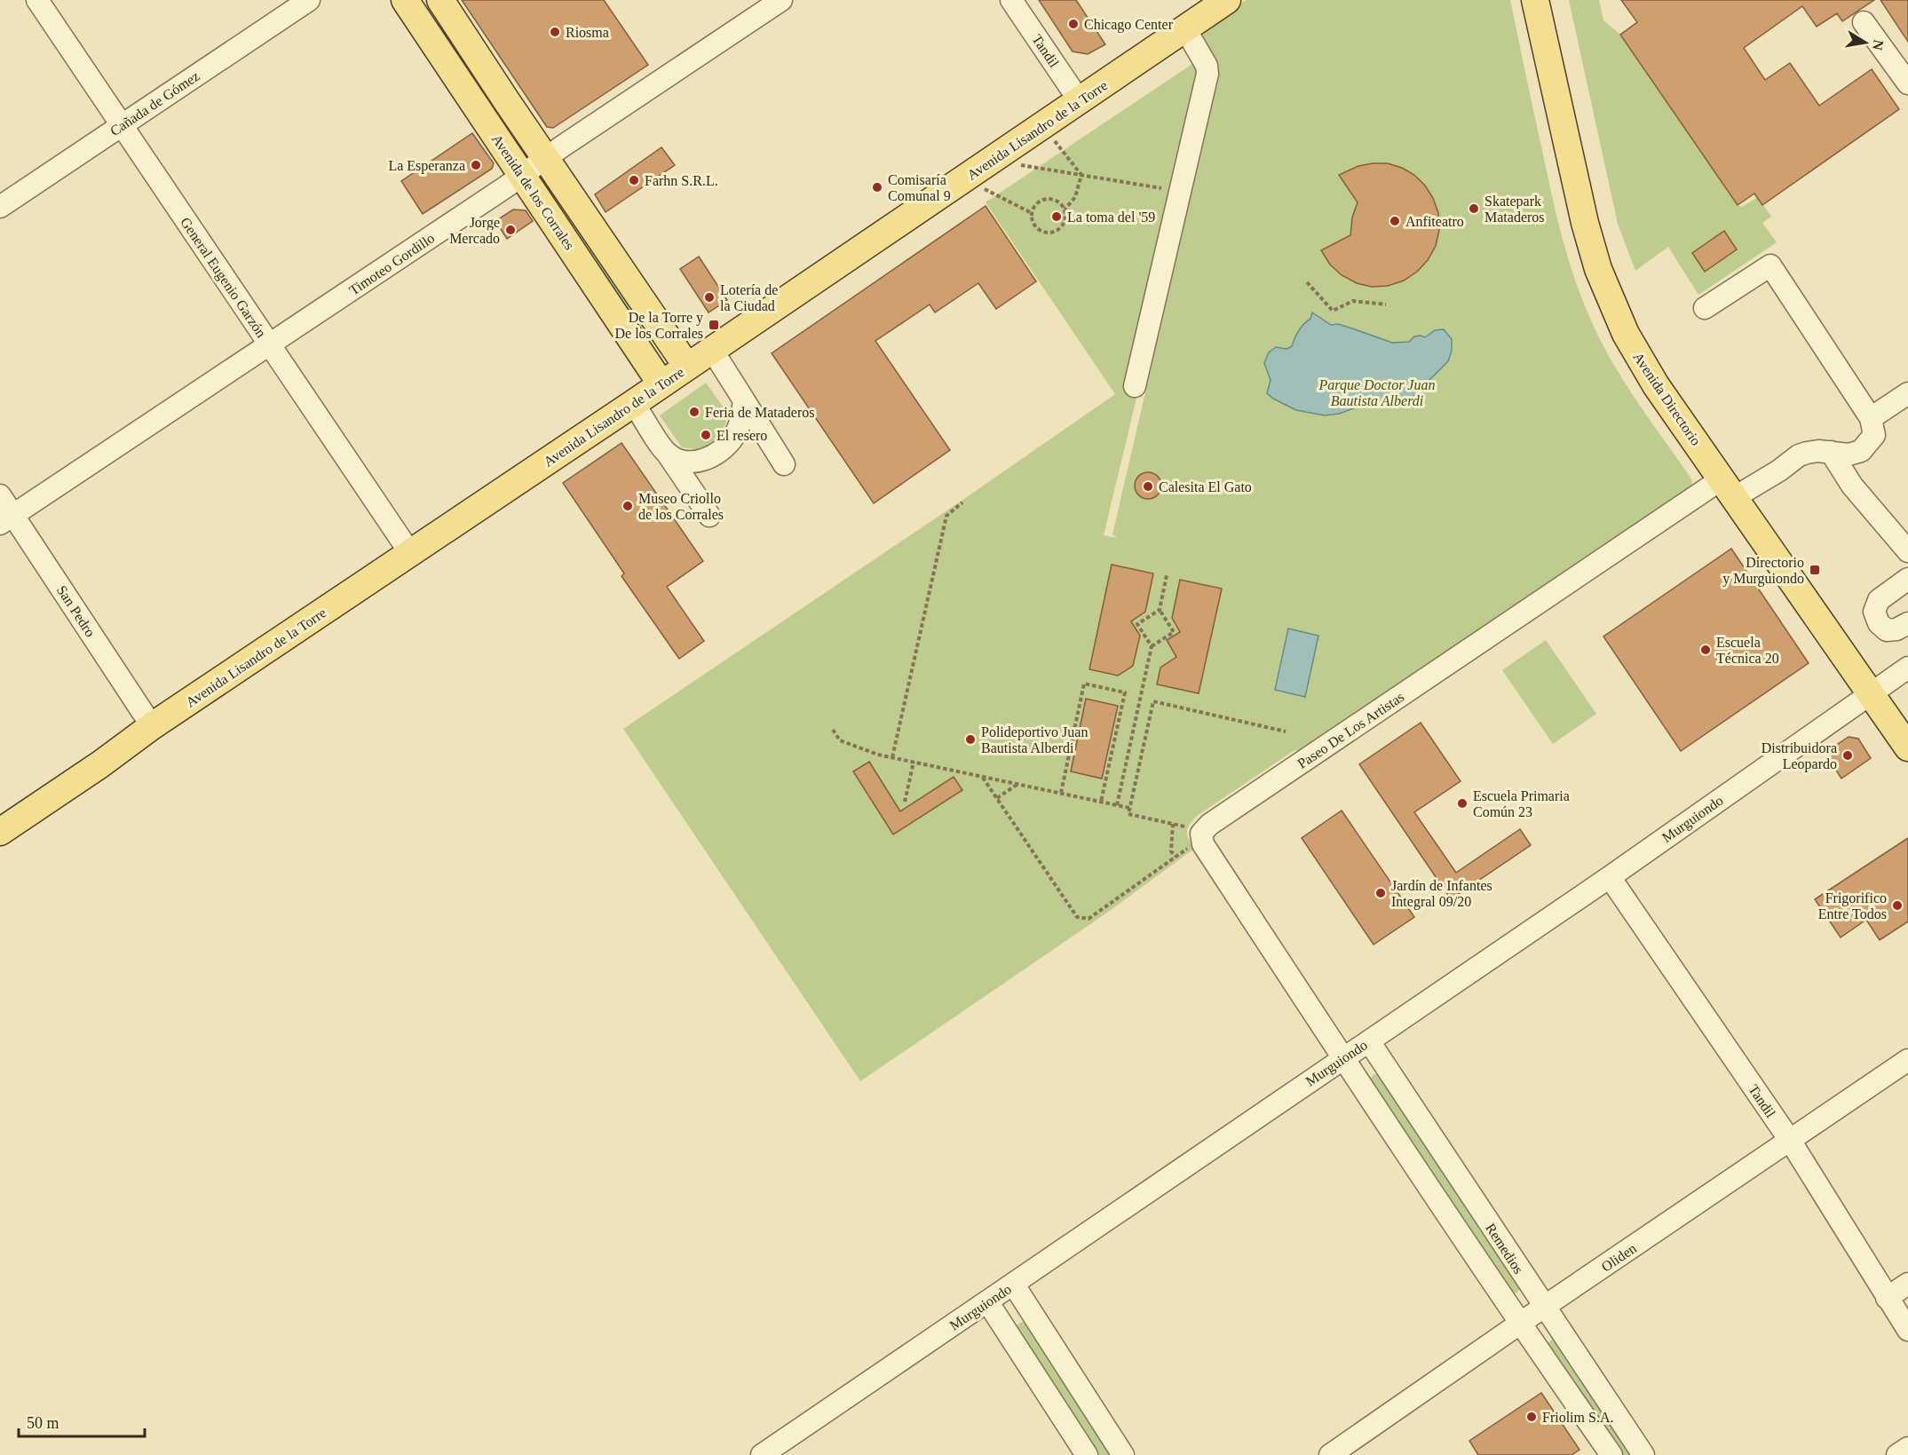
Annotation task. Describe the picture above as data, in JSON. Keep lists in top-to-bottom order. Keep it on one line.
{"streets":{"main road":["Avenida Lisandro de la Torre","Avenida de los Corrales","Avenida Directorio"],"street":["Tandil","Cañada de Gómez","Timoteo Gordillo","General Eugenio Garzón","San Pedro","Paseo De Los Artistas","Murguiondo","Remedios","Oliden"]},"crossings":[["Tandil","Avenida Lisandro de la Torre"],["Tandil","Murguiondo"],["Tandil","Oliden"],["Cañada de Gómez","General Eugenio Garzón"],["Avenida Lisandro de la Torre","Avenida de los Corrales"],["Avenida Lisandro de la Torre","General Eugenio Garzón"],["Avenida Lisandro de la Torre","San Pedro"],["Avenida de los Corrales","Timoteo Gordillo"],["Timoteo Gordillo","General Eugenio Garzón"],["Timoteo Gordillo","San Pedro"],["Avenida Directorio","Paseo De Los Artistas"],["Avenida Directorio","Murguiondo"],["Murguiondo","Remedios"],["Remedios","Oliden"]],"parks":["Parque Doctor Juan Bautista Alberdi"],"places":{"other":["Chicago Center","Riosma","La Esperanza","Farhn S.R.L.","Comisaría Comunal 9","Skatepark Mataderos","La toma del '59","Anfiteatro","Jorge Mercado","Lotería de la Ciudad","Feria de Mataderos","El resero","Calesita El Gato","Museo Criollo de los Corrales","Escuela Técnica 20","Polideportivo Juan Bautista Alberdi","Distribuidora Leopardo","Escuela Primaria Común 23","Jardín de Infantes Integral 09/20","Frigorifico Entre Todos","Friolim S.A."],"transit":["De la Torre y De los Corrales","Directorio y Murguiondo"]},"scale_bar":"50 m","north":"right"}
